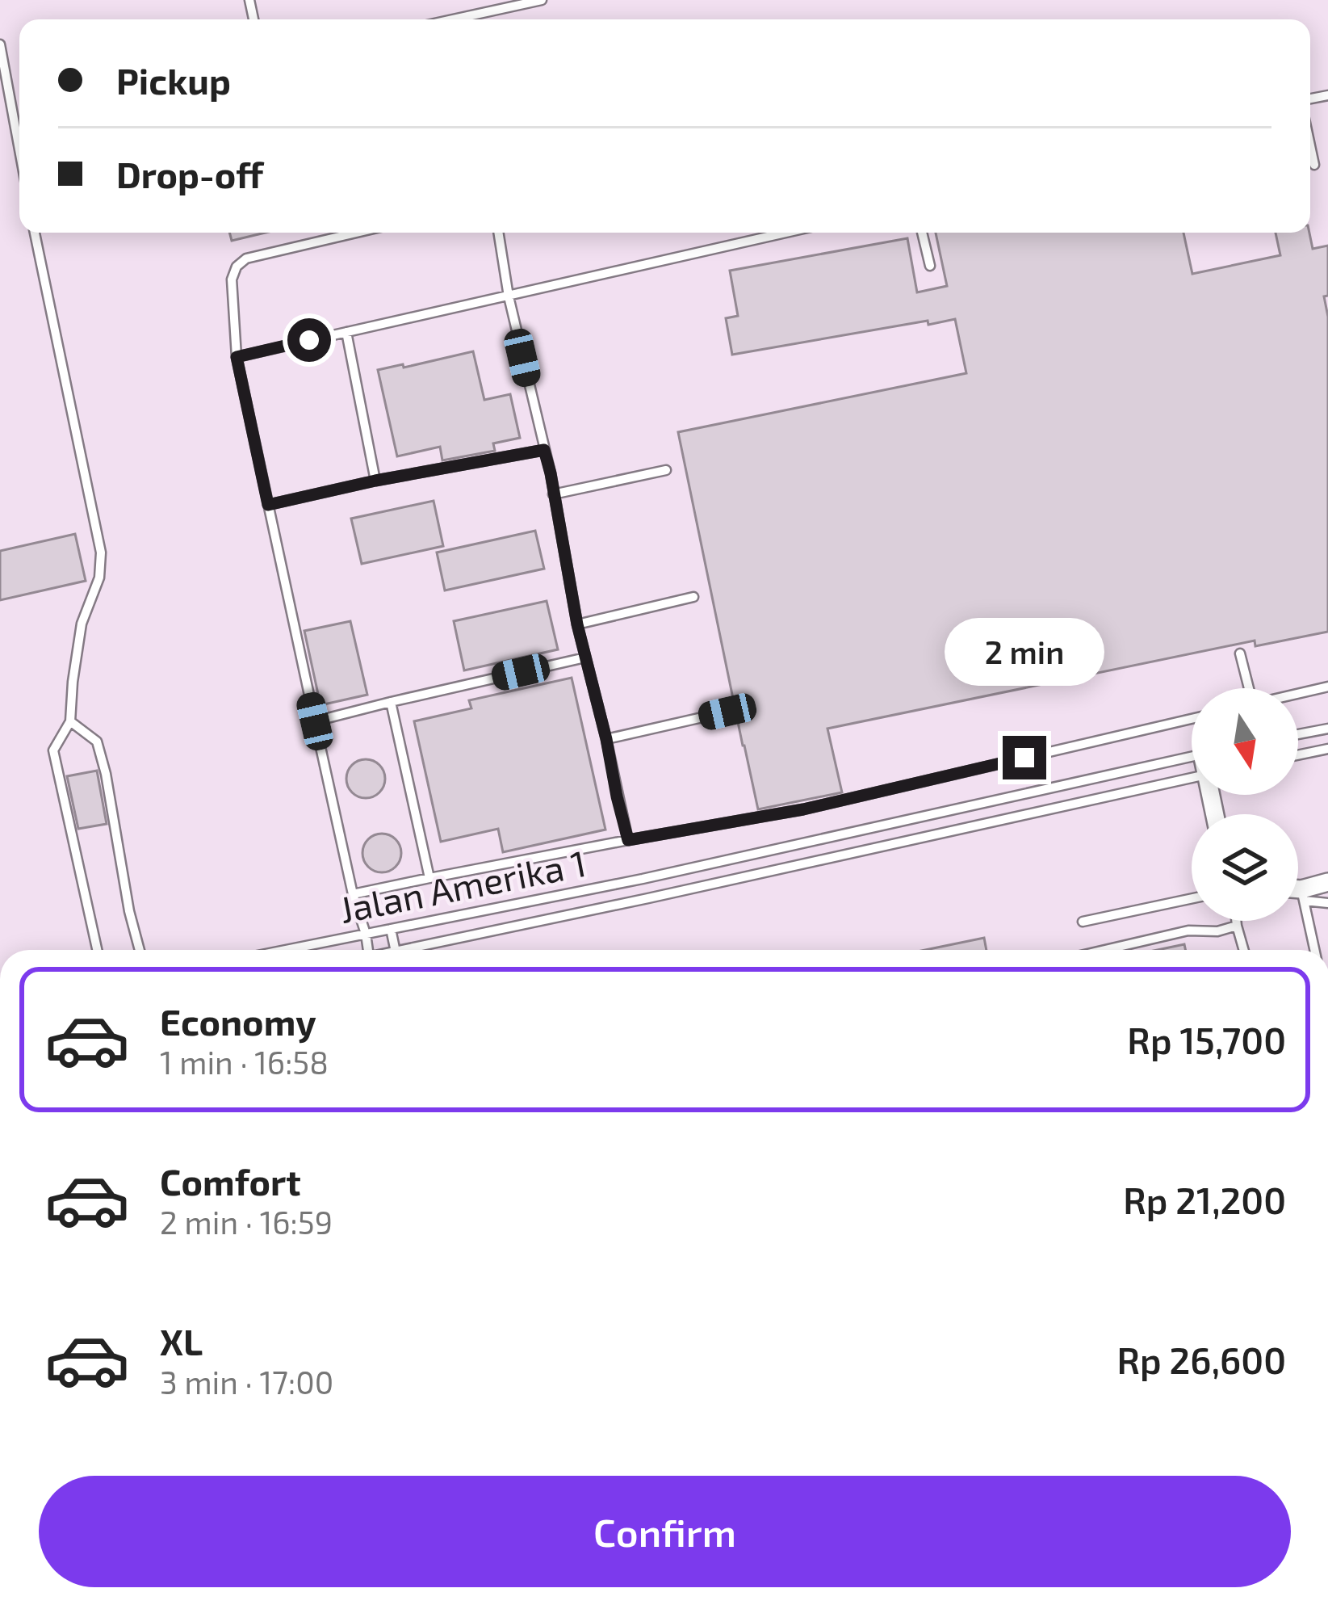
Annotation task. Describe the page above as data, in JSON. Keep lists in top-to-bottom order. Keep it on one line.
{"streets":{"lane":["Jalan Amerika 1"]},"north":"bottom","page":{"banner":["Pickup","Drop-off"],"bubble":"2 min","list":[{"name":"Economy","note":"1 min · 16:58","value":"Rp 15,700"},{"name":"Comfort","note":"2 min · 16:59","value":"Rp 21,200"},{"name":"XL","note":"3 min · 17:00","value":"Rp 26,600"}],"buttons":"Confirm"}}
